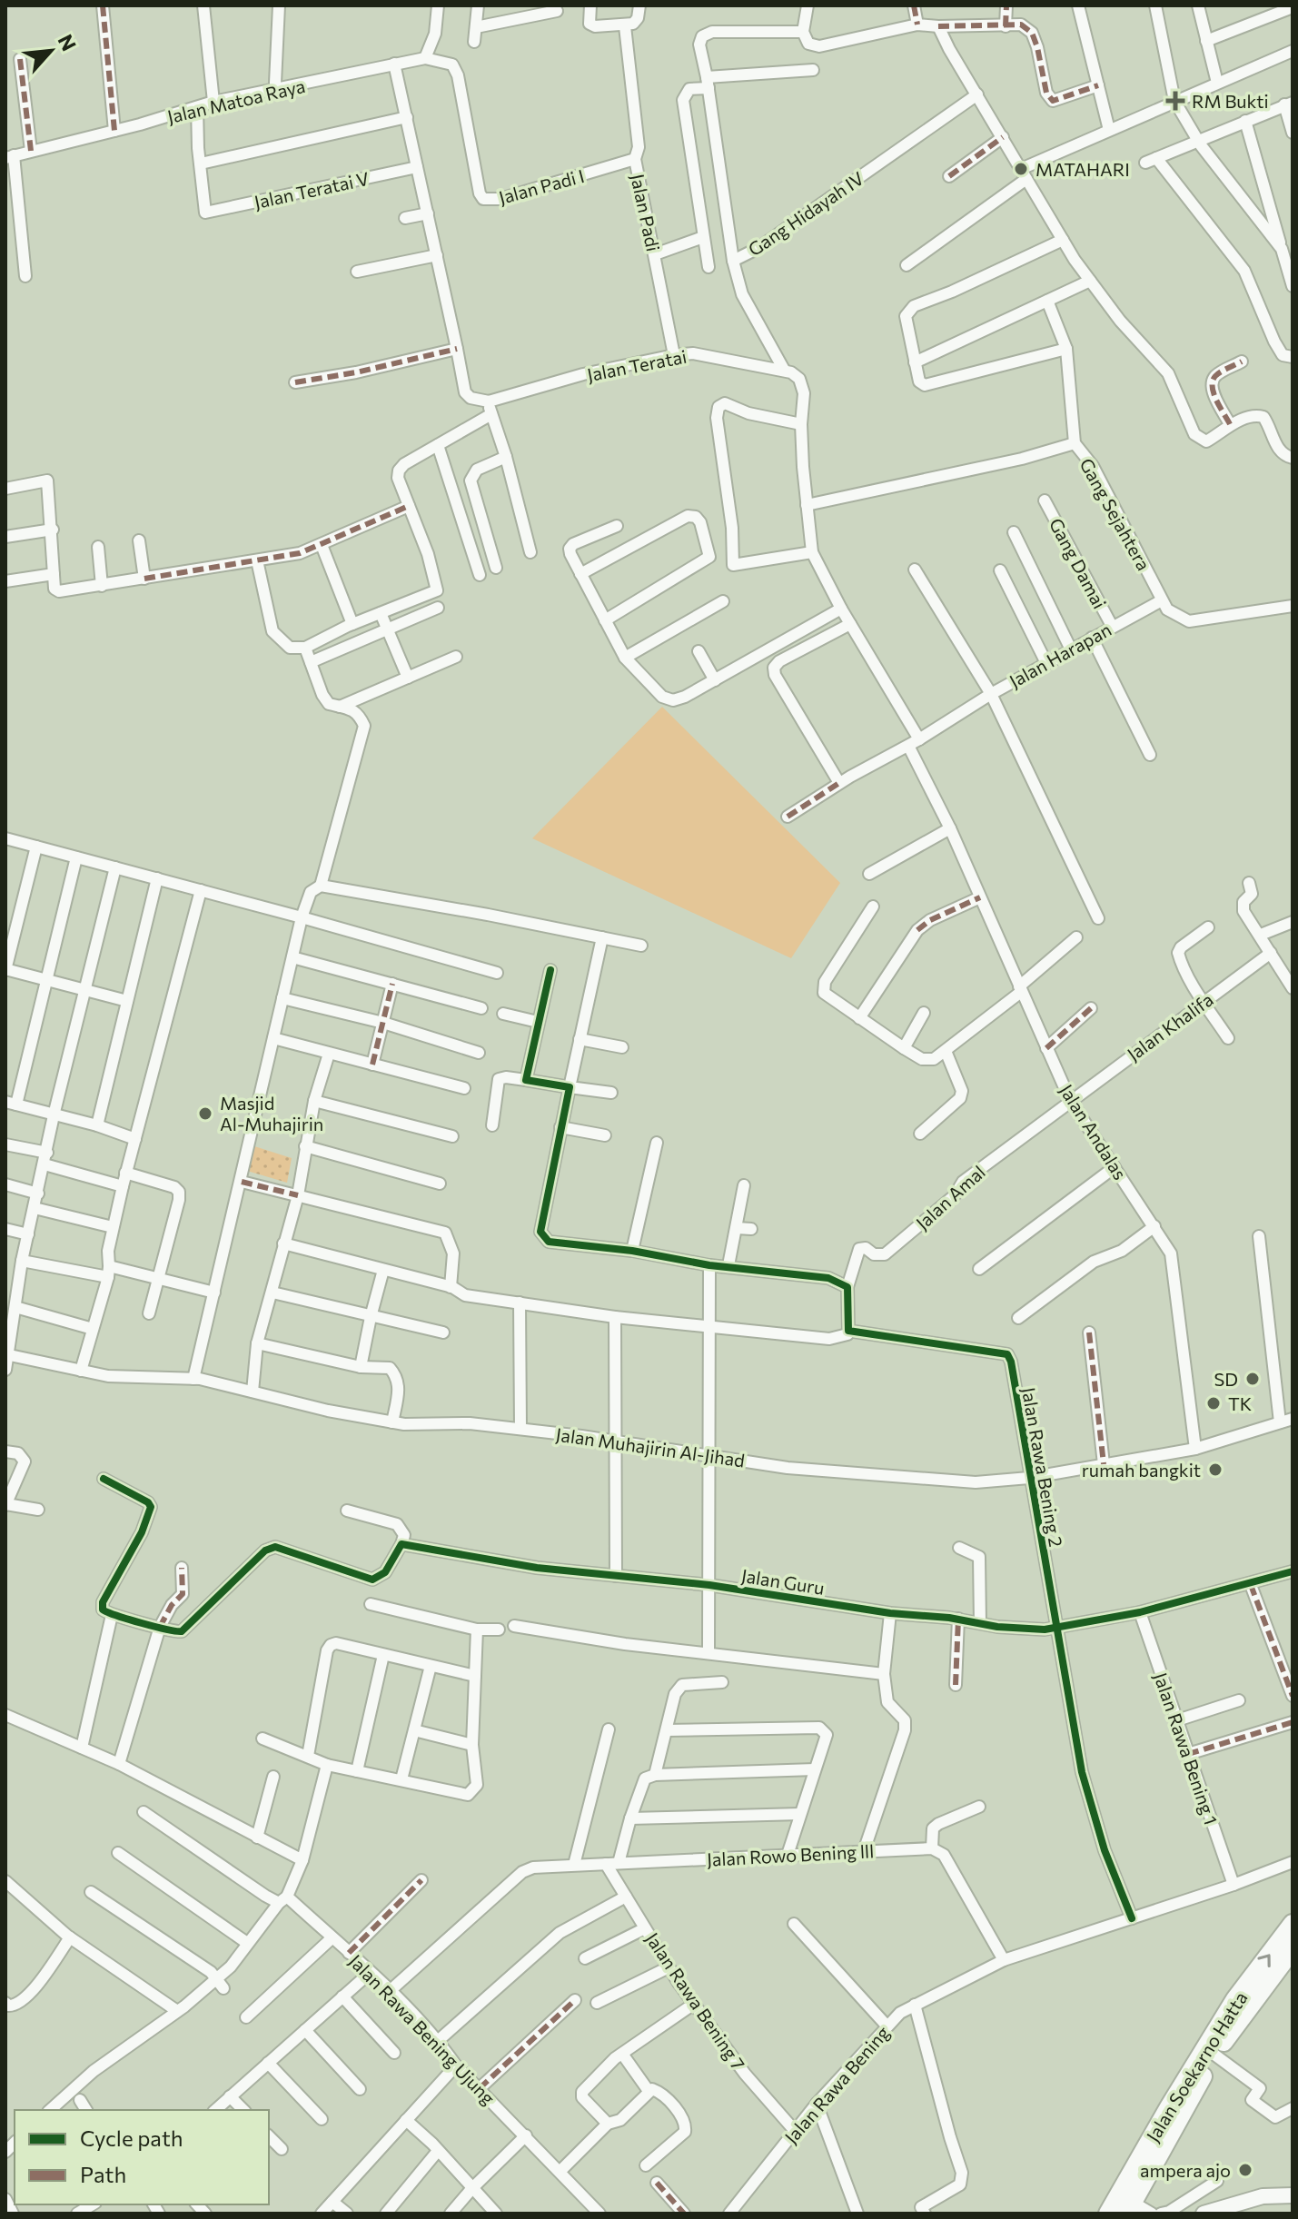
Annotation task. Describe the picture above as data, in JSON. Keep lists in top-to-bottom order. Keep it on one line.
{"streets":{"main road":["Jalan Soekarno Hatta"],"street":["Jalan Matoa Raya","Jalan Padi I","Jalan Teratai V","Jalan Padi","Gang Hidayah IV","Jalan Teratai","Gang Sejahtera","Gang Damai","Jalan Harapan","Jalan Khalifa","Jalan Andalas","Jalan Amal","Jalan Muhajirin Al-Jihad","Jalan Rawa Bening 2","Jalan Guru","Jalan Rawa Bening 1","Jalan Rowo Bening lll","Jalan Rawa Bening 7","Jalan Rawa Bening Ujung","Jalan Rawa Bening"]},"crossings":[["Jalan Matoa Raya","Jalan Padi I"],["Jalan Padi I","Jalan Padi"],["Jalan Padi","Jalan Teratai"],["Gang Hidayah IV","Jalan Teratai"],["Gang Sejahtera","Jalan Harapan"],["Gang Damai","Jalan Harapan"],["Jalan Harapan","Jalan Andalas"],["Jalan Khalifa","Jalan Andalas"],["Jalan Khalifa","Jalan Amal"],["Jalan Andalas","Jalan Amal"],["Jalan Andalas","Jalan Muhajirin Al-Jihad"],["Jalan Muhajirin Al-Jihad","Jalan Rawa Bening 2"],["Jalan Rawa Bening 2","Jalan Guru"],["Jalan Rawa Bening 2","Jalan Rawa Bening"],["Jalan Guru","Jalan Rawa Bening 1"],["Jalan Rawa Bening 1","Jalan Rawa Bening"],["Jalan Rowo Bening lll","Jalan Rawa Bening 7"],["Jalan Rowo Bening lll","Jalan Rawa Bening Ujung"],["Jalan Rawa Bening 7","Jalan Rawa Bening"]],"places":{"health":["RM Bukti"],"other":["MATAHARI","Masjid Al-Muhajirin","SD","TK","rumah bangkit","ampera ajo"]},"legend":["Cycle path","Path"],"north":"top right"}
